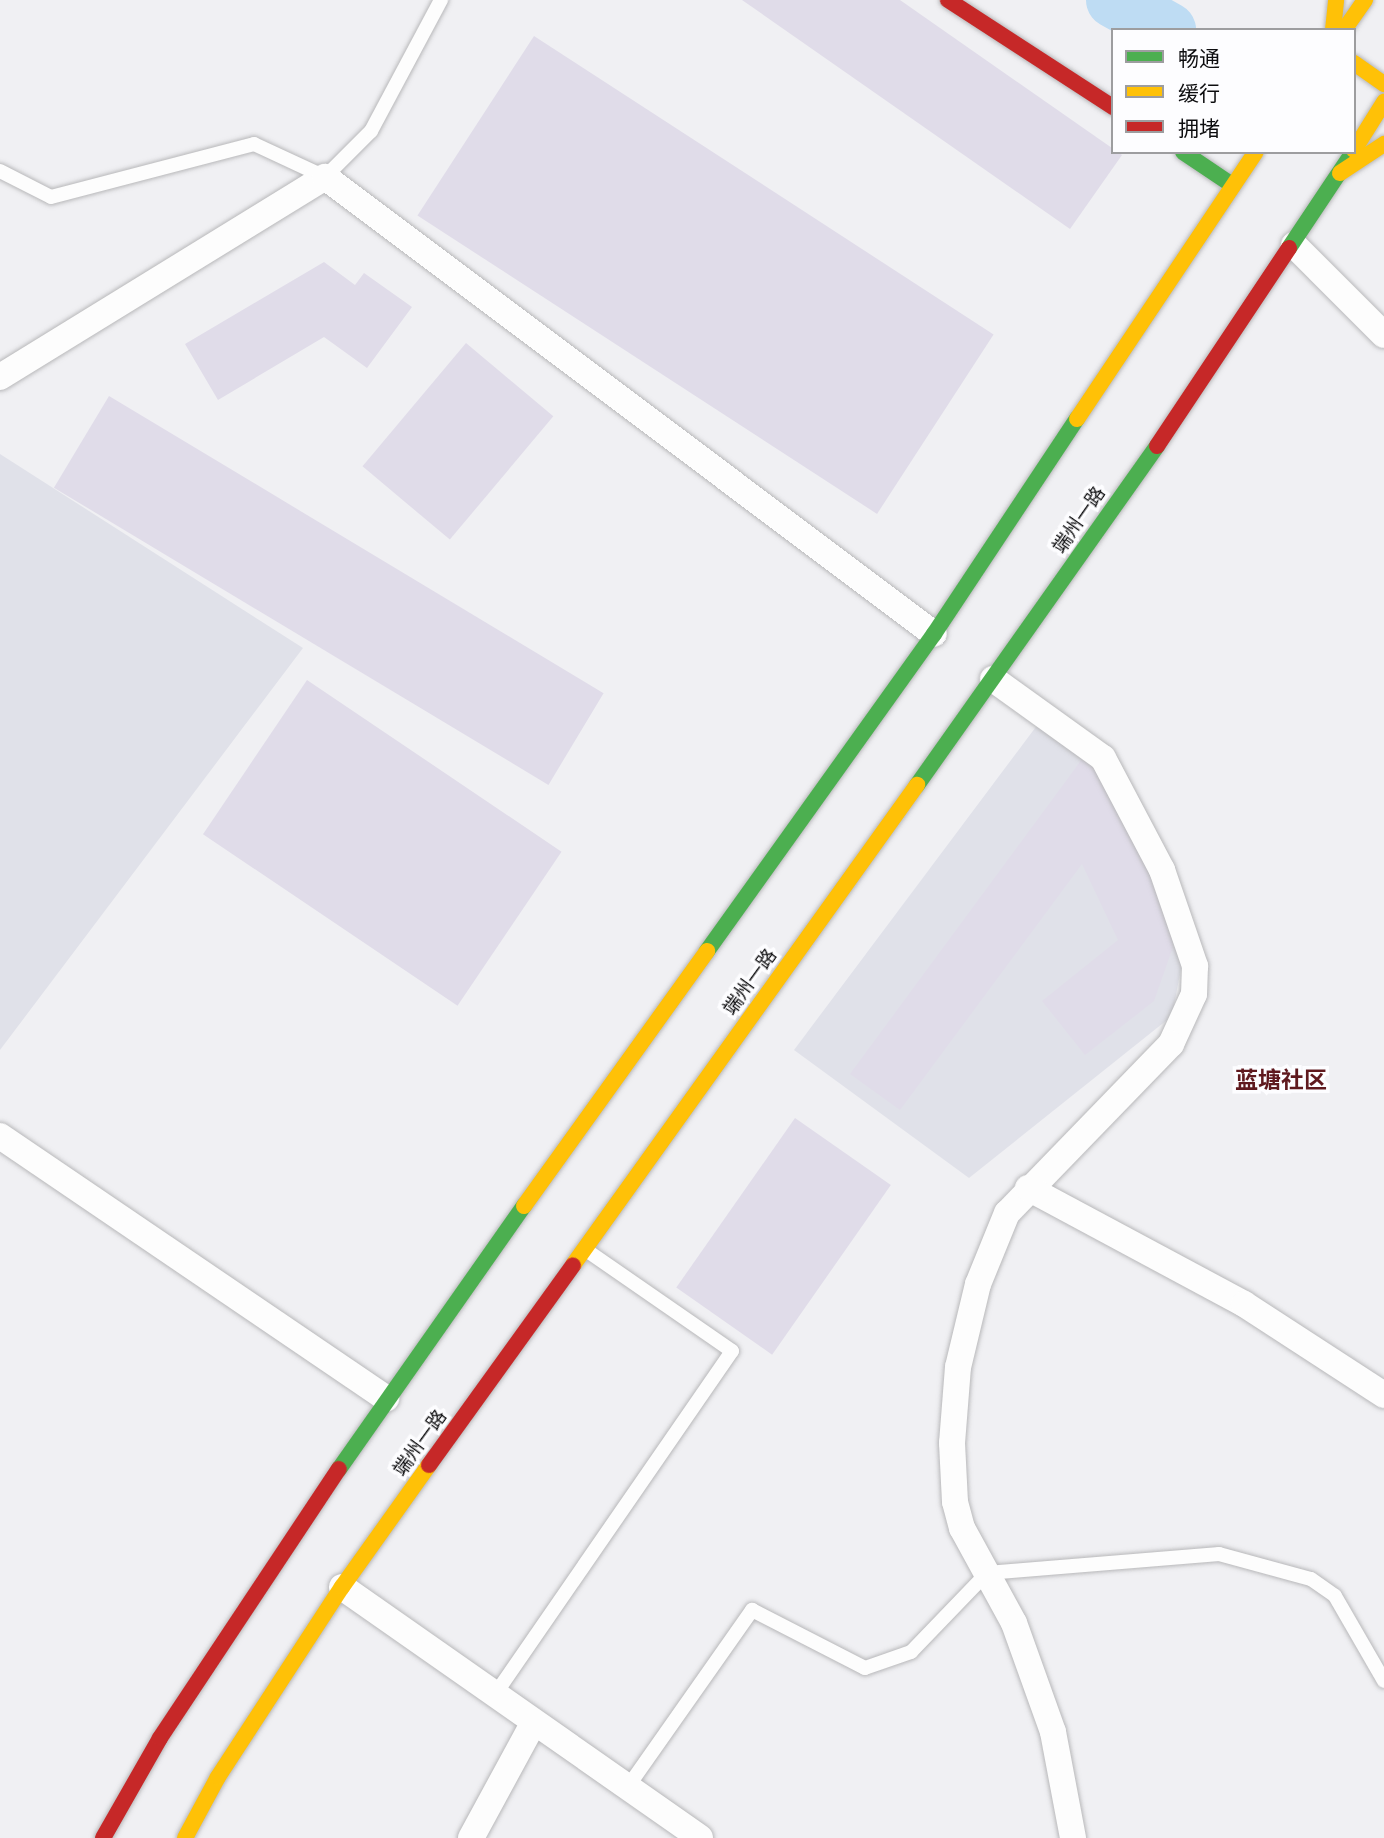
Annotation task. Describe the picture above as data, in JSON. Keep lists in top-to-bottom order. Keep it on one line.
{"streets":{"main road":["端州一路"]},"districts":["蓝塘社区"],"legend":["畅通","缓行","拥堵"]}
